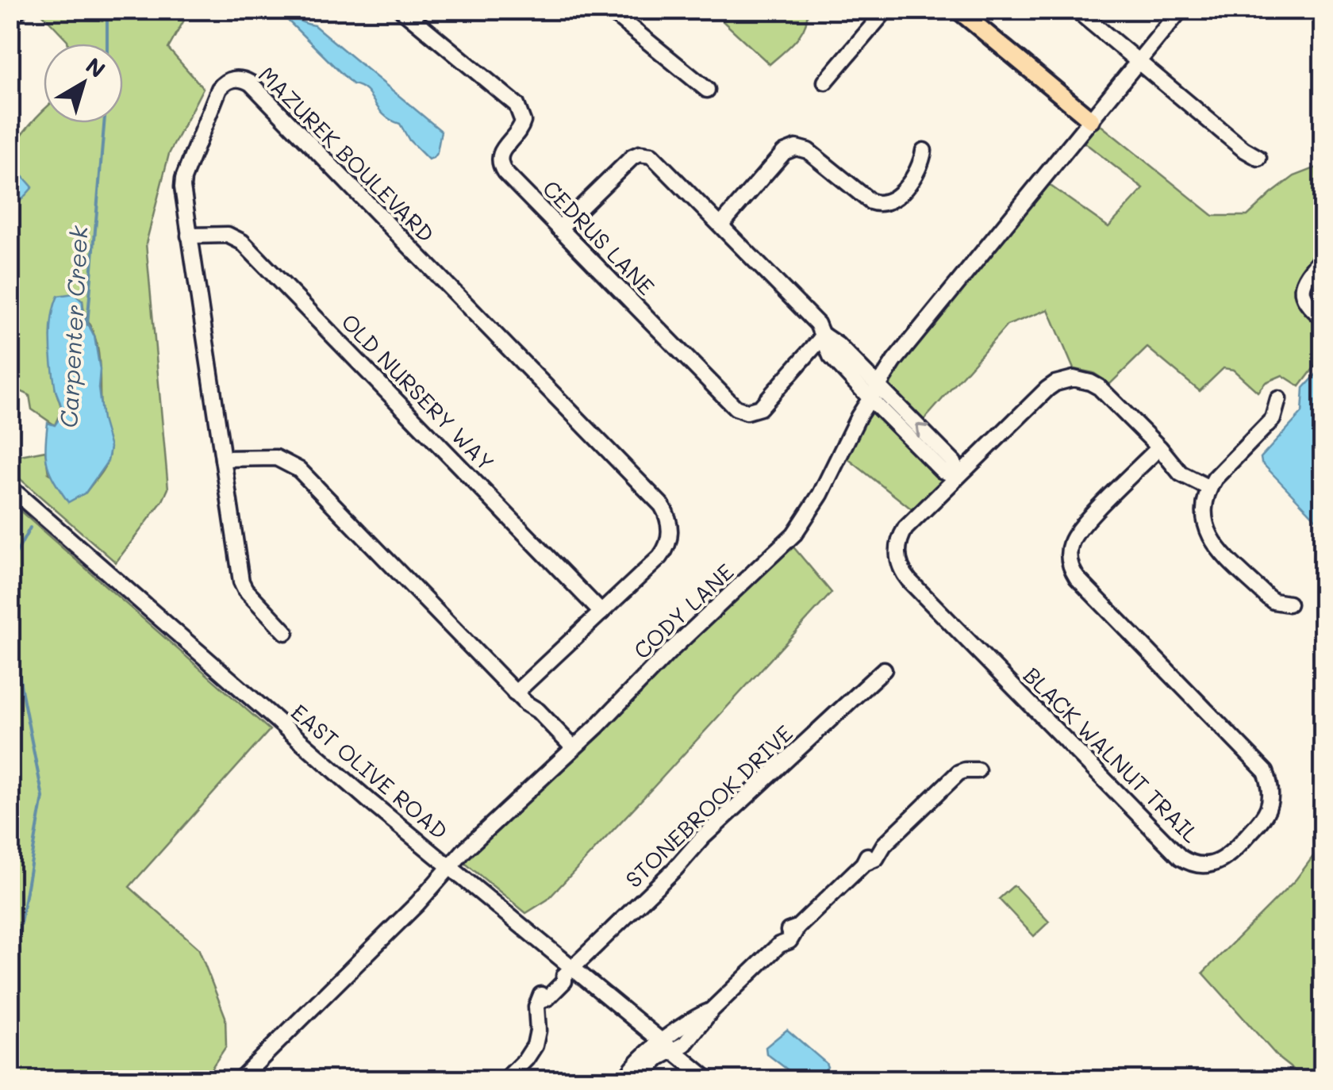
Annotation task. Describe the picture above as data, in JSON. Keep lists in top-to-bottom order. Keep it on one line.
{"streets":{"street":["MAZUREK BOULEVARD","CEDRUS LANE","OLD NURSERY WAY","CODY LANE","BLACK WALNUT TRAIL","EAST OLIVE ROAD","STONEBROOK DRIVE"]},"crossings":[["MAZUREK BOULEVARD","OLD NURSERY WAY"],["CODY LANE","EAST OLIVE ROAD"],["EAST OLIVE ROAD","STONEBROOK DRIVE"]],"water":["Carpenter Creek"],"north":"top right"}
